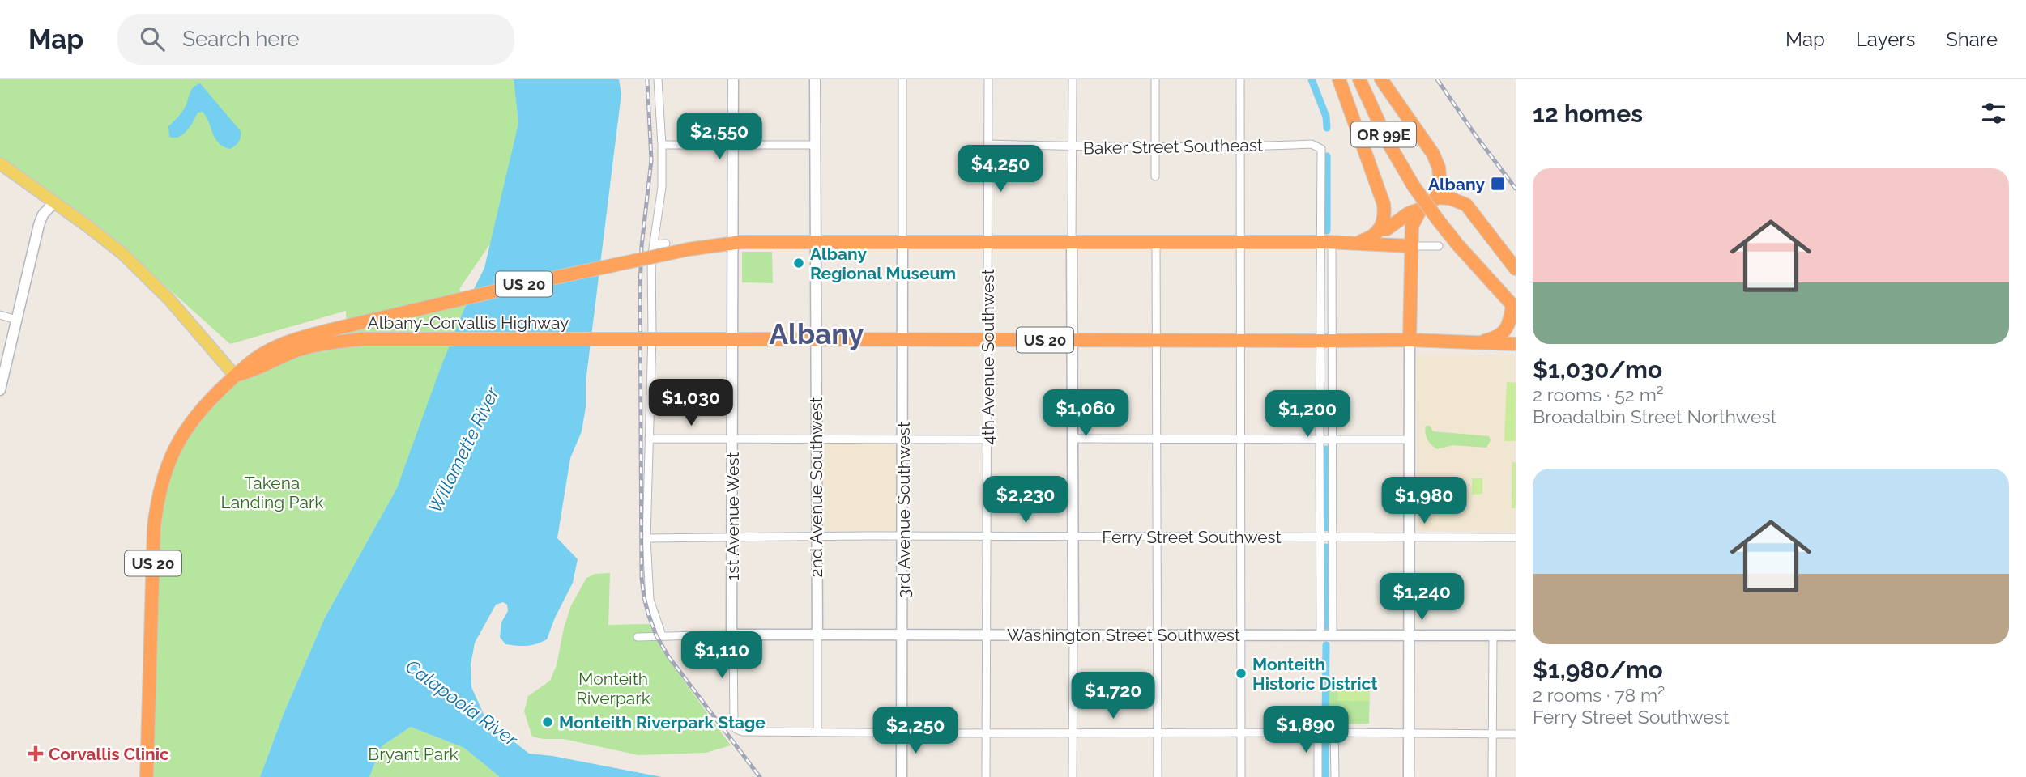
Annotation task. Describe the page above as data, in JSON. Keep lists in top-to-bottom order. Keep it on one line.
{"streets":{"highway":["OR 99E","US 20","Albany-Corvallis Highway"],"street":["Baker Street Southeast","4th Avenue Southwest","2nd Avenue Southwest","3rd Avenue Southwest","1st Avenue West","Ferry Street Southwest","Washington Street Southwest"]},"crossings":[["Baker Street Southeast","US 20"],["Baker Street Southeast","4th Avenue Southwest"],["US 20","Albany-Corvallis Highway"],["US 20","4th Avenue Southwest"],["US 20","2nd Avenue Southwest"],["US 20","3rd Avenue Southwest"],["US 20","1st Avenue West"],["Albany-Corvallis Highway","1st Avenue West"],["4th Avenue Southwest","Ferry Street Southwest"],["4th Avenue Southwest","Washington Street Southwest"],["2nd Avenue Southwest","1st Avenue West"],["2nd Avenue Southwest","Ferry Street Southwest"],["2nd Avenue Southwest","Washington Street Southwest"],["3rd Avenue Southwest","Ferry Street Southwest"],["3rd Avenue Southwest","Washington Street Southwest"],["1st Avenue West","Ferry Street Southwest"],["1st Avenue West","Washington Street Southwest"]],"districts":["Albany"],"water":["Willamette River","Calapooia River"],"parks":["Takena Landing Park","Monteith Riverpark","Bryant Park"],"places":{"transit":["Albany"],"other":["Albany Regional Museum","Monteith Historic District","Monteith Riverpark Stage"],"health":["Corvallis Clinic"]},"page":{"header":"Map","search":"Search here","nav":["Map","Layers","Share"],"heading":"12 homes","price":["$2,550","$4,250","$1,030","$1,060","$1,200","$2,230","$1,980","$1,240","$1,110","$1,720","$1,890","$2,250"],"list":[{"name":"$1,030/mo","note":"2 rooms · 52 m² · Broadalbin Street Northwest"},{"name":"$1,980/mo","note":"2 rooms · 78 m² · Ferry Street Southwest"}]}}
